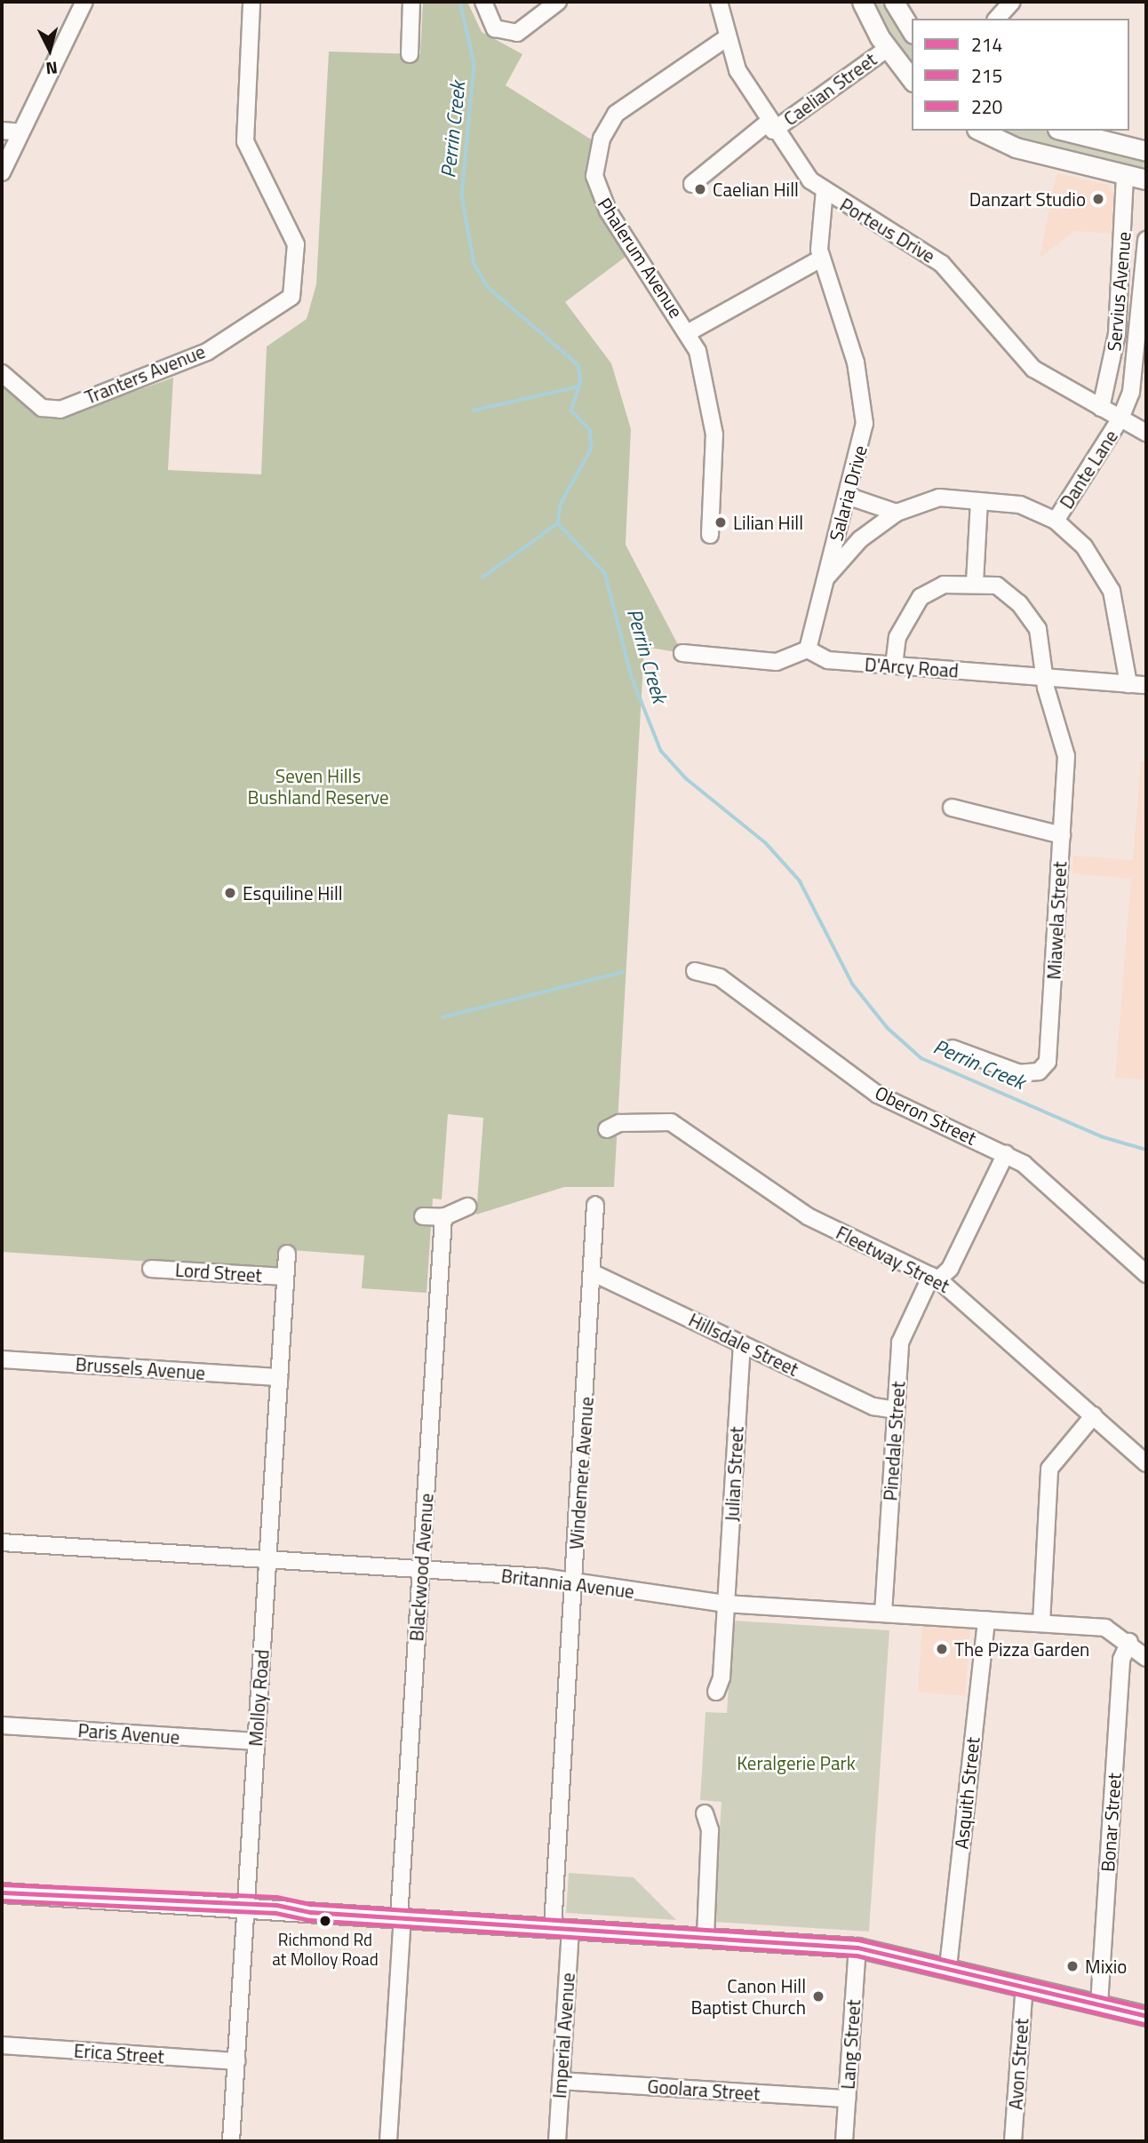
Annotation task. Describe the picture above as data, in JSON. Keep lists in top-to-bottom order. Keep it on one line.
{"streets":{"street":["Caelian Street","Porteus Drive","Phalerum Avenue","Servius Avenue","Tranters Avenue","Dante Lane","Salaria Drive","D'Arcy Road","Miawela Street","Oberon Street","Fleetway Street","Lord Street","Hillsdale Street","Brussels Avenue","Pinedale Street","Windemere Avenue","Julian Street","Blackwood Avenue","Britannia Avenue","Molloy Road","Paris Avenue","Asquith Street","Bonar Street","Imperial Avenue","Lang Street","Erica Street","Avon Street","Goolara Street"]},"crossings":[["Caelian Street","Porteus Drive"],["Porteus Drive","Phalerum Avenue"],["Porteus Drive","Servius Avenue"],["Porteus Drive","Dante Lane"],["Porteus Drive","Salaria Drive"],["Servius Avenue","Dante Lane"],["Salaria Drive","D'Arcy Road"],["D'Arcy Road","Miawela Street"],["Oberon Street","Pinedale Street"],["Fleetway Street","Pinedale Street"],["Lord Street","Molloy Road"],["Hillsdale Street","Pinedale Street"],["Hillsdale Street","Windemere Avenue"],["Hillsdale Street","Julian Street"],["Brussels Avenue","Molloy Road"],["Pinedale Street","Britannia Avenue"],["Windemere Avenue","Britannia Avenue"],["Windemere Avenue","Imperial Avenue"],["Julian Street","Britannia Avenue"],["Blackwood Avenue","Britannia Avenue"],["Britannia Avenue","Molloy Road"],["Britannia Avenue","Asquith Street"],["Britannia Avenue","Bonar Street"],["Molloy Road","Paris Avenue"],["Molloy Road","Erica Street"],["Imperial Avenue","Goolara Street"],["Lang Street","Goolara Street"]],"water":["Perrin Creek"],"parks":["Seven Hills Bushland Reserve","Keralgerie Park"],"places":["Caelian Hill","Danzart Studio","Lilian Hill","Esquiline Hill","The Pizza Garden","Richmond Rd at Molloy Road","Mixio","Canon Hill Baptist Church"],"lines":["transit line 220","transit line 214","transit line 215"],"legend":["214","215","220"],"north":"bottom"}
